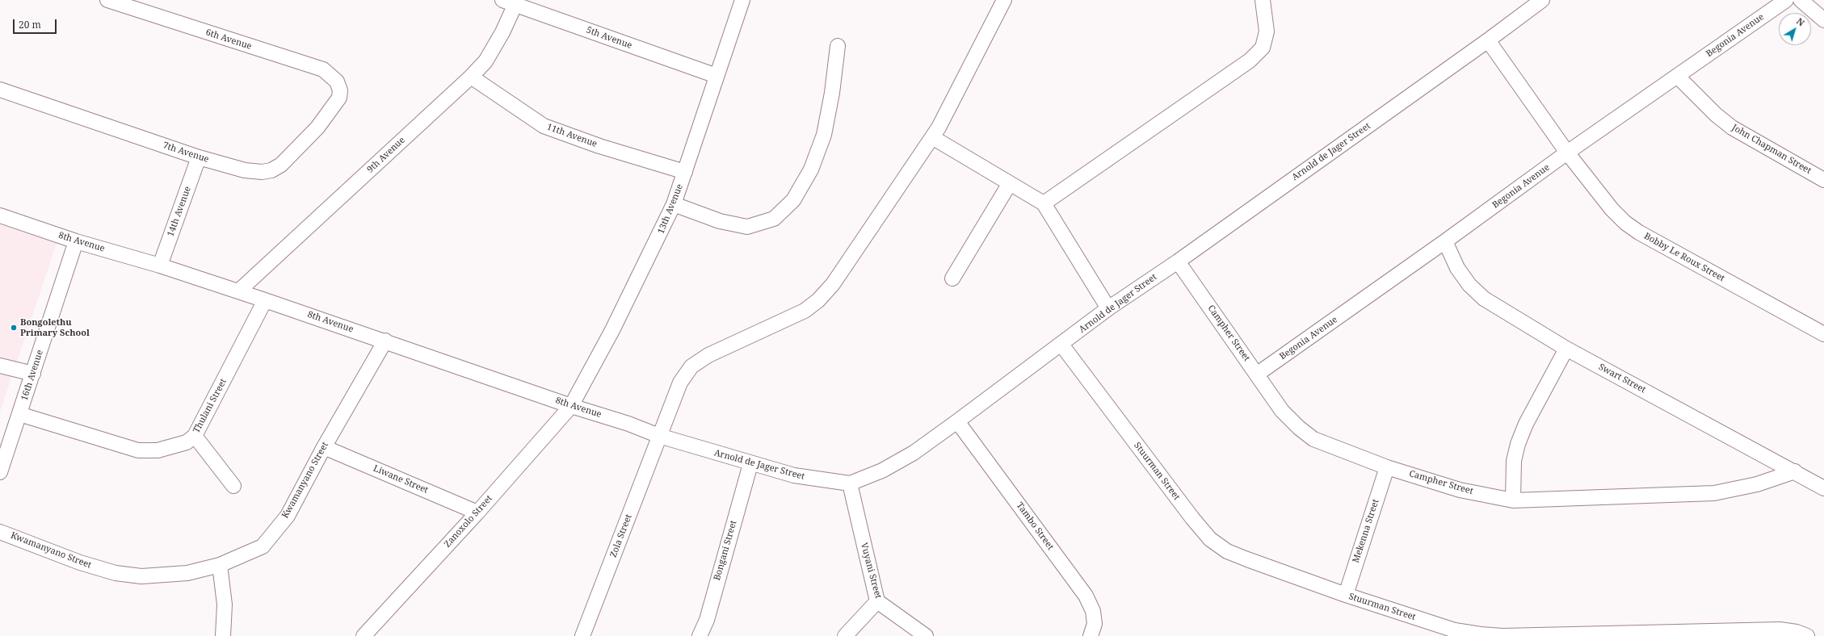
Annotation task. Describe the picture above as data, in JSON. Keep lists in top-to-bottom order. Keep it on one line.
{"streets":{"street":["Begonia Avenue","5th Avenue","6th Avenue","11th Avenue","John Chapman Street","Arnold de Jager Street","7th Avenue","9th Avenue","13th Avenue","14th Avenue","8th Avenue","Bobby Le Roux Street","Campher Street","16th Avenue","Swart Street","Thulani Street","Stuurman Street","Liwane Street","Kwamanyano Street","Zanoxolo Street","Tambo Street","Mekenna Street","Zola Street","Bongani Street","Vuyani Street"]},"crossings":[["Begonia Avenue","John Chapman Street"],["Begonia Avenue","Bobby Le Roux Street"],["Begonia Avenue","Campher Street"],["Begonia Avenue","Swart Street"],["5th Avenue","9th Avenue"],["5th Avenue","13th Avenue"],["6th Avenue","7th Avenue"],["11th Avenue","9th Avenue"],["11th Avenue","13th Avenue"],["Arnold de Jager Street","8th Avenue"],["Arnold de Jager Street","Bobby Le Roux Street"],["Arnold de Jager Street","Campher Street"],["Arnold de Jager Street","Stuurman Street"],["Arnold de Jager Street","Tambo Street"],["Arnold de Jager Street","Zola Street"],["Arnold de Jager Street","Bongani Street"],["Arnold de Jager Street","Vuyani Street"],["7th Avenue","14th Avenue"],["9th Avenue","8th Avenue"],["13th Avenue","8th Avenue"],["13th Avenue","Zanoxolo Street"],["14th Avenue","8th Avenue"],["8th Avenue","16th Avenue"],["8th Avenue","Thulani Street"],["8th Avenue","Kwamanyano Street"],["8th Avenue","Zanoxolo Street"],["8th Avenue","Zola Street"],["Campher Street","Swart Street"],["Campher Street","Mekenna Street"],["16th Avenue","Thulani Street"],["Stuurman Street","Mekenna Street"],["Liwane Street","Kwamanyano Street"],["Liwane Street","Zanoxolo Street"]],"places":["Bongolethu Primary School"],"scale_bar":"20 m","north":"top right"}
